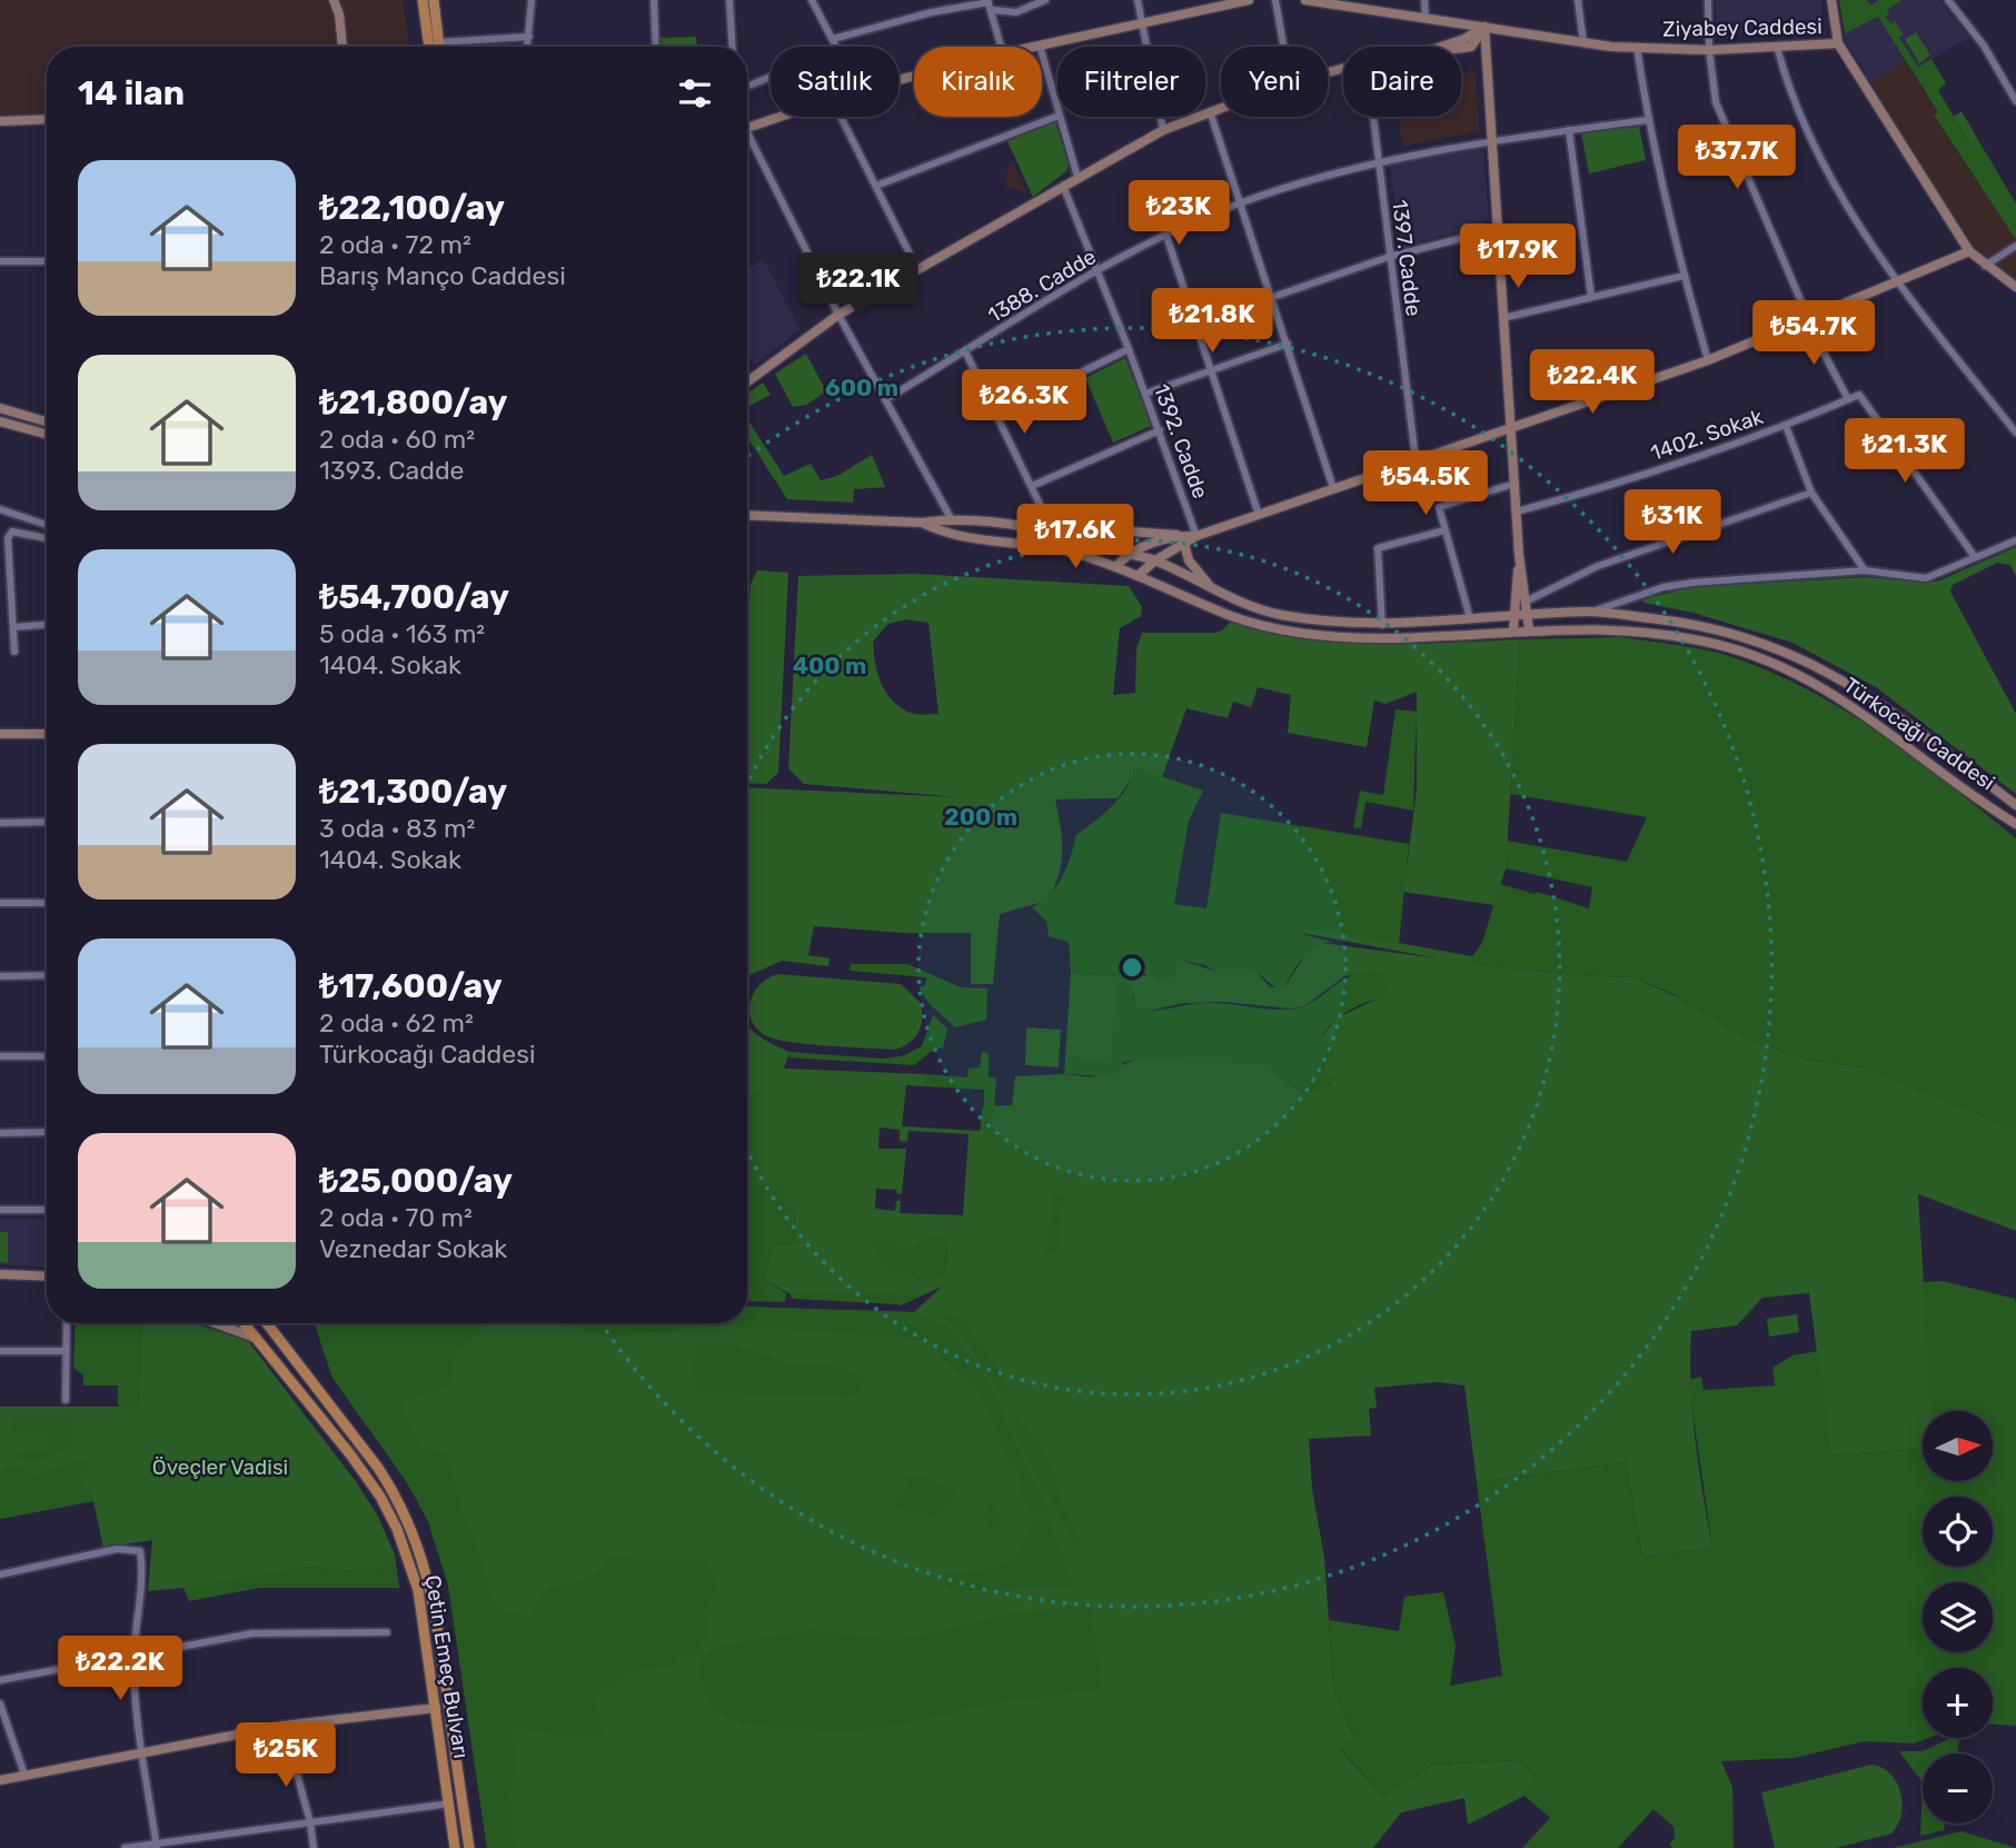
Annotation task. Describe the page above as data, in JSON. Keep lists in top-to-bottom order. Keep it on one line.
{"streets":{"main road":["Ziyabey Caddesi","Türkocağı Caddesi","Çetin Emeç Bulvarı"],"street":["1397. Cadde","1388. Cadde","1402. Sokak","1392. Cadde"]},"crossings":[["1397. Cadde","1388. Cadde"],["1388. Cadde","1392. Cadde"]],"parks":["Öveçler Vadisi"],"north":"right","page":{"chip":["Satılık","Kiralık","Filtreler","Yeni","Daire"],"heading":"14 ilan","price":["₺37.7K","₺23K","₺17.9K","₺22.1K","₺21.8K","₺54.7K","₺22.4K","₺26.3K","₺21.3K","₺54.5K","₺31K","₺17.6K","₺22.2K","₺25K"],"list":[{"name":"₺22,100/ay","note":"2 oda · 72 m² · Barış Manço Caddesi"},{"name":"₺21,800/ay","note":"2 oda · 60 m² · 1393. Cadde"},{"name":"₺54,700/ay","note":"5 oda · 163 m² · 1404. Sokak"},{"name":"₺21,300/ay","note":"3 oda · 83 m² · 1404. Sokak"},{"name":"₺17,600/ay","note":"2 oda · 62 m² · Türkocağı Caddesi"},{"name":"₺25,000/ay","note":"2 oda · 70 m² · Veznedar Sokak"}],"map_buttons":["+","−"]},"rings":["600 m","400 m","200 m"]}
